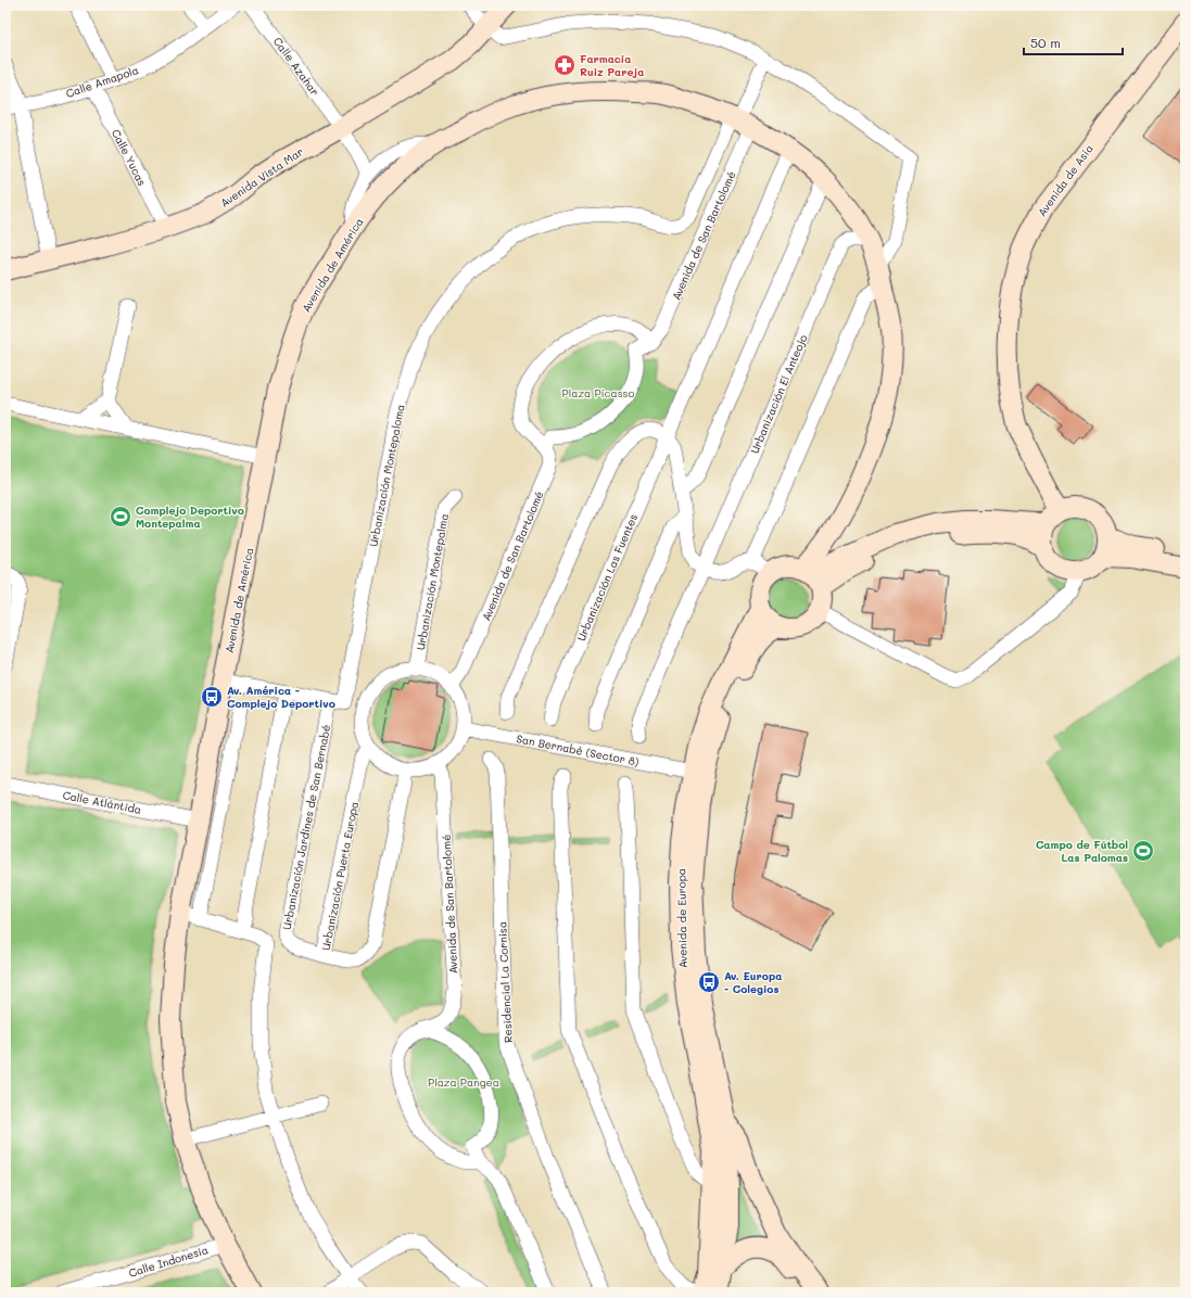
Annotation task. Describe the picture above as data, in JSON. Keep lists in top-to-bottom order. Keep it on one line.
{"streets":{"street":["Calle Azahar","Calle Amapola","Calle Yucas","Avenida Vista Mar","Avenida de Asia","Avenida de San Bartolomé","Avenida de América","Urbanización El Anteojo","Urbanización Montepaloma","Urbanización Las Fuentes","Urbanización Montepalma","San Bernabé (Sector 8)","Calle Atlántida","Urbanización Jardines de San Bernabé","Urbanización Puerta Europa","Avenida de Europa","Residencial La Cornisa","Calle Indonesia"]},"crossings":[["Calle Azahar","Avenida Vista Mar"],["Calle Amapola","Calle Yucas"],["Calle Yucas","Avenida Vista Mar"],["Avenida de San Bartolomé","Avenida de América"],["Avenida de San Bartolomé","Urbanización Montepaloma"],["Avenida de San Bartolomé","Urbanización Montepalma"],["Avenida de San Bartolomé","San Bernabé (Sector 8)"],["Avenida de San Bartolomé","Urbanización Puerta Europa"],["Avenida de América","Urbanización El Anteojo"],["Avenida de América","Urbanización Montepaloma"],["Avenida de América","Calle Atlántida"],["Avenida de América","Avenida de Europa"],["Avenida de América","Calle Indonesia"],["Urbanización Montepalma","San Bernabé (Sector 8)"],["Urbanización Montepalma","Urbanización Puerta Europa"],["San Bernabé (Sector 8)","Urbanización Puerta Europa"],["San Bernabé (Sector 8)","Avenida de Europa"],["Urbanización Jardines de San Bernabé","Urbanización Puerta Europa"]],"parks":["Plaza Picasso","Plaza Pangea"],"places":{"pharmacy":["Farmacia Ruiz Pareja"],"sports":["Complejo Deportivo Montepalma","Campo de Fútbol Las Palomas"],"bus stop":["Av. América - Complejo Deportivo","Av. Europa - Colegios"]},"scale_bar":"50 m"}
